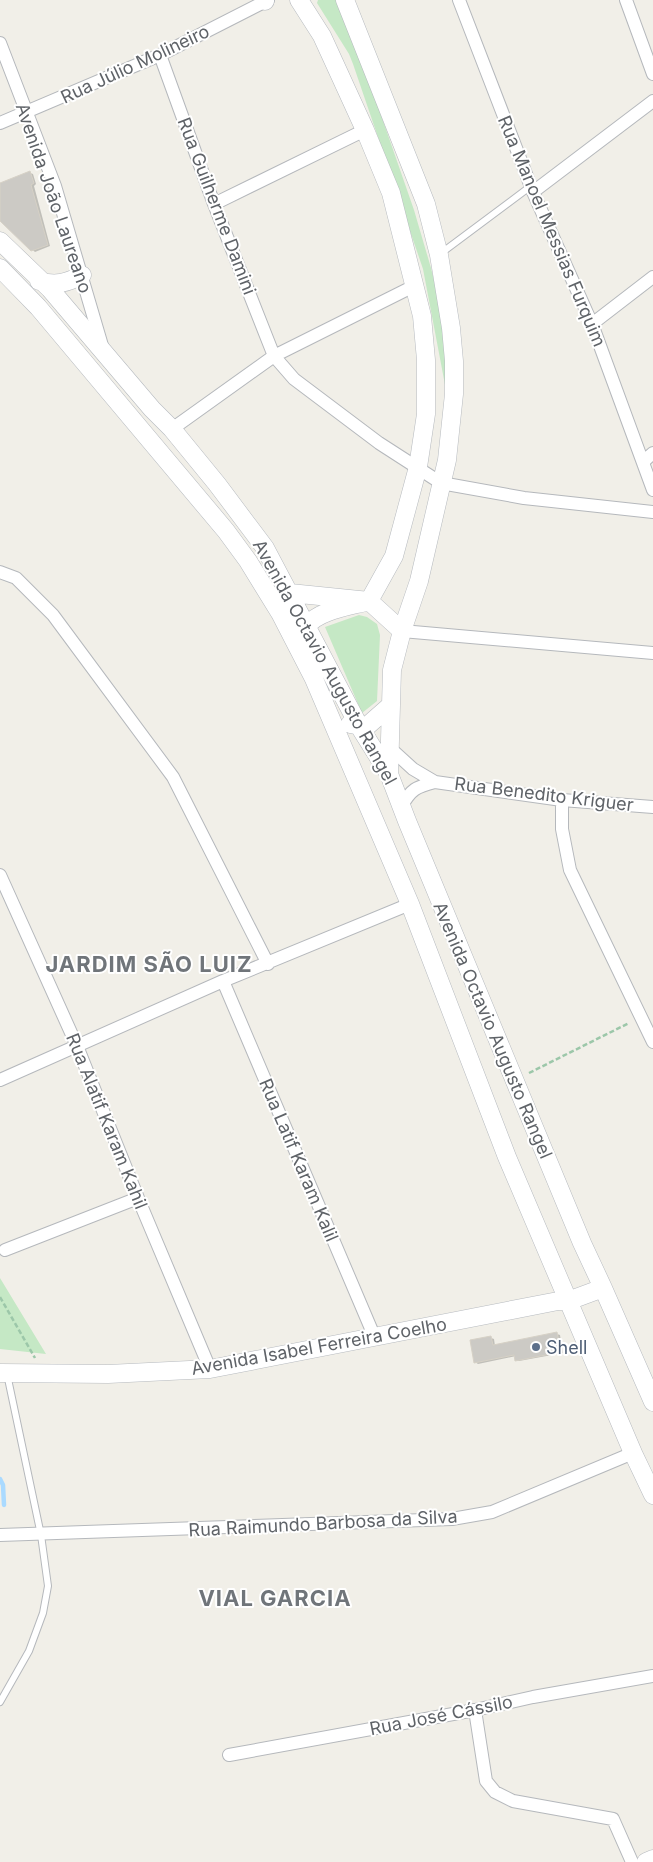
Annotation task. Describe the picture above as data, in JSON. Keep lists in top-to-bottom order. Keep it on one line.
{"streets":{"main road":["Avenida Octavio Augusto Rangel","Avenida Isabel Ferreira Coelho"],"street":["Rua Júlio Molineiro","Avenida João Laureano","Rua Guilherme Damini","Rua Manoel Messias Furquim","Rua Benedito Kriguer","Rua Alatif Karam Kahil","Rua Latif Karam Kalil","Rua Raimundo Barbosa da Silva","Rua José Cássilo"]},"crossings":[["Rua Júlio Molineiro","Avenida João Laureano"],["Rua Júlio Molineiro","Rua Guilherme Damini"],["Avenida João Laureano","Avenida Octavio Augusto Rangel"],["Avenida Octavio Augusto Rangel","Rua Benedito Kriguer"],["Avenida Octavio Augusto Rangel","Avenida Isabel Ferreira Coelho"],["Avenida Octavio Augusto Rangel","Rua Raimundo Barbosa da Silva"],["Rua Alatif Karam Kahil","Avenida Isabel Ferreira Coelho"],["Rua Latif Karam Kalil","Avenida Isabel Ferreira Coelho"]],"districts":["JARDIM SÃO LUIZ","VIAL GARCIA"],"places":["Shell"]}
